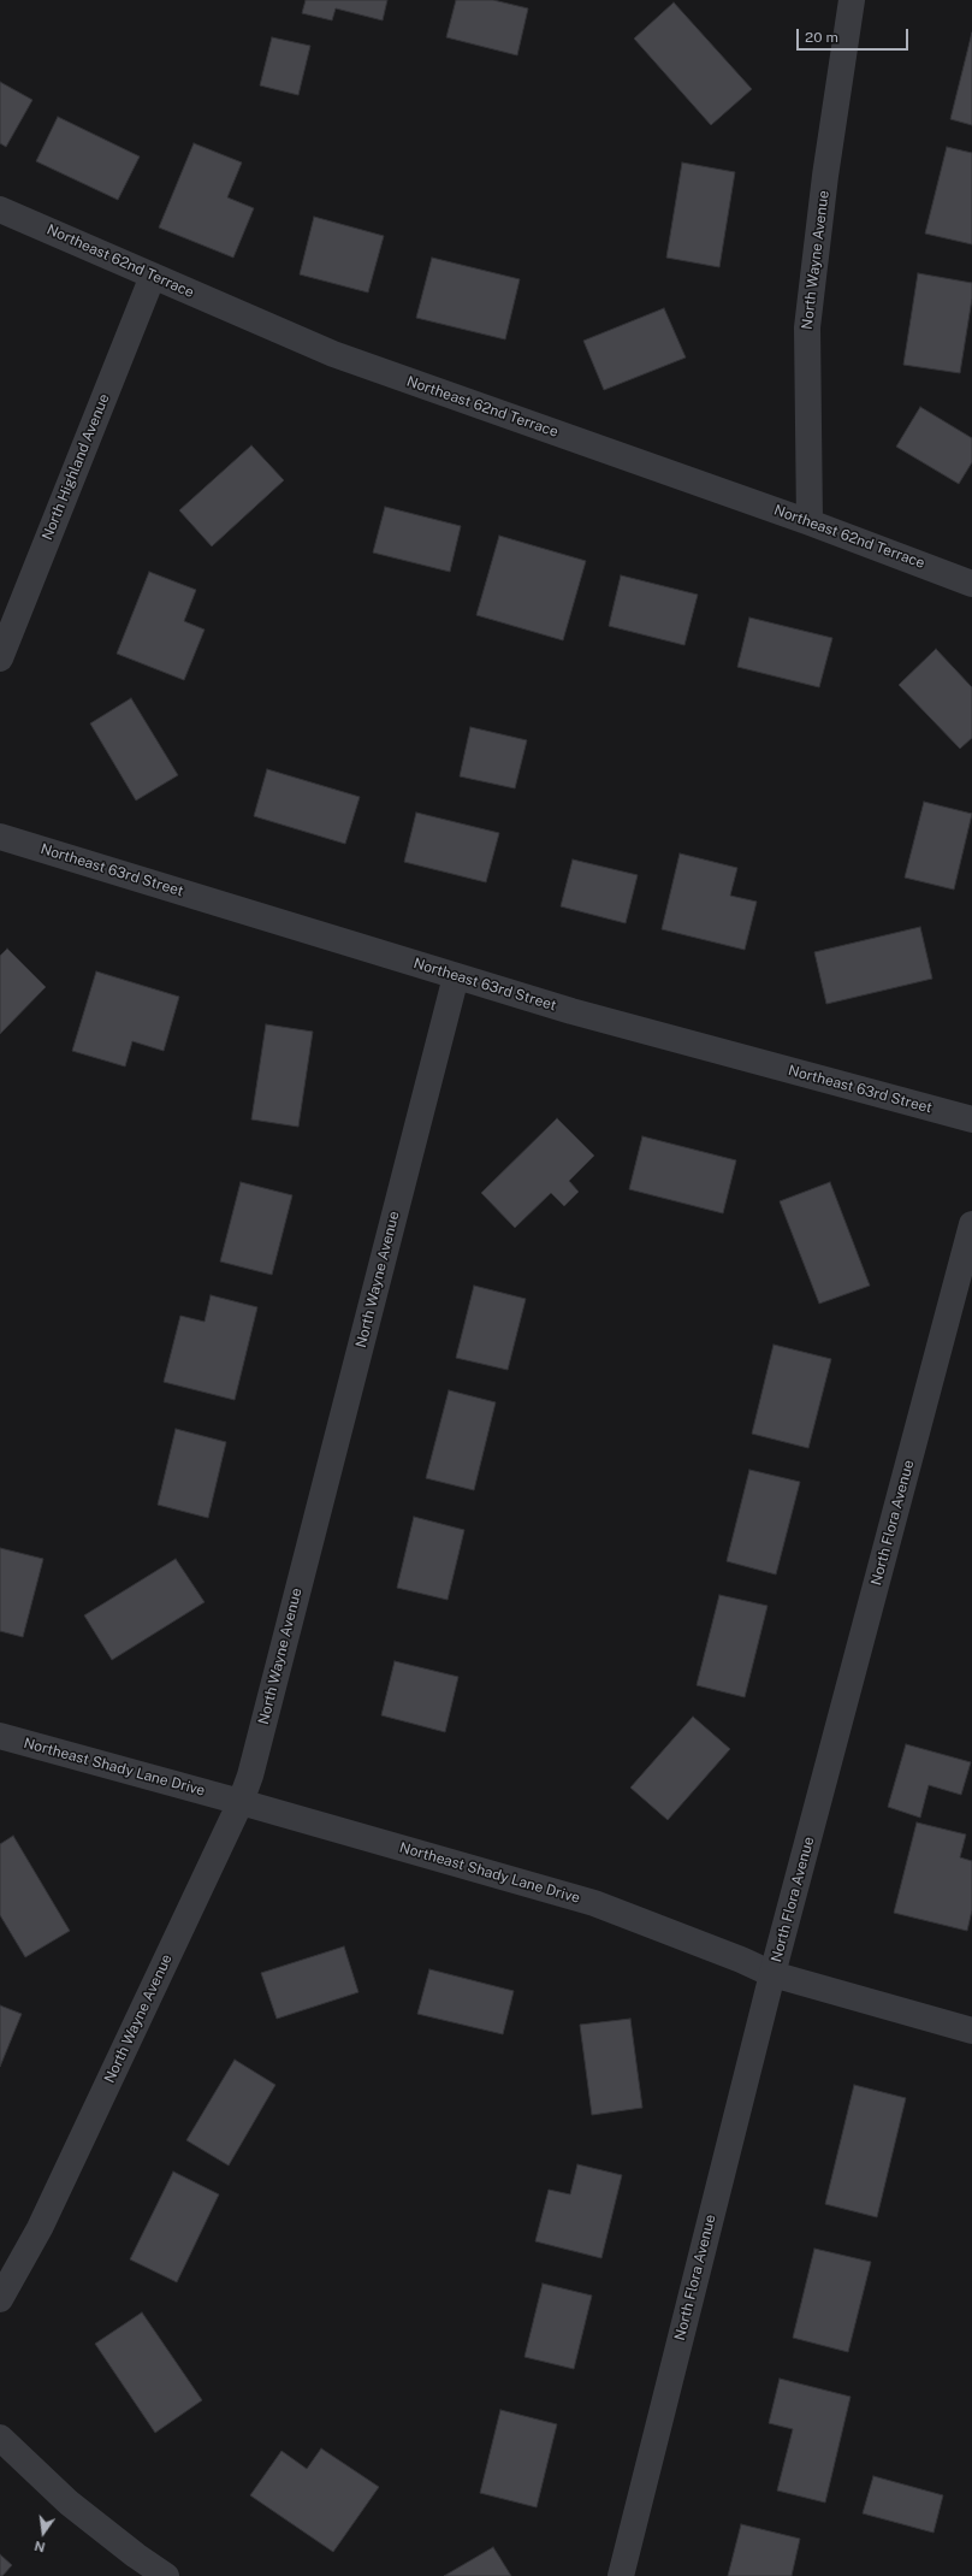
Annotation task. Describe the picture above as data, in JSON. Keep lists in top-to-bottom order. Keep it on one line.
{"streets":{"street":["North Wayne Avenue","Northeast 62nd Terrace","North Highland Avenue","Northeast 63rd Street","North Flora Avenue","Northeast Shady Lane Drive"]},"crossings":[["North Wayne Avenue","Northeast 62nd Terrace"],["North Wayne Avenue","Northeast 63rd Street"],["North Wayne Avenue","Northeast Shady Lane Drive"],["Northeast 62nd Terrace","North Highland Avenue"],["North Flora Avenue","Northeast Shady Lane Drive"]],"scale_bar":"20 m","north":"bottom"}
